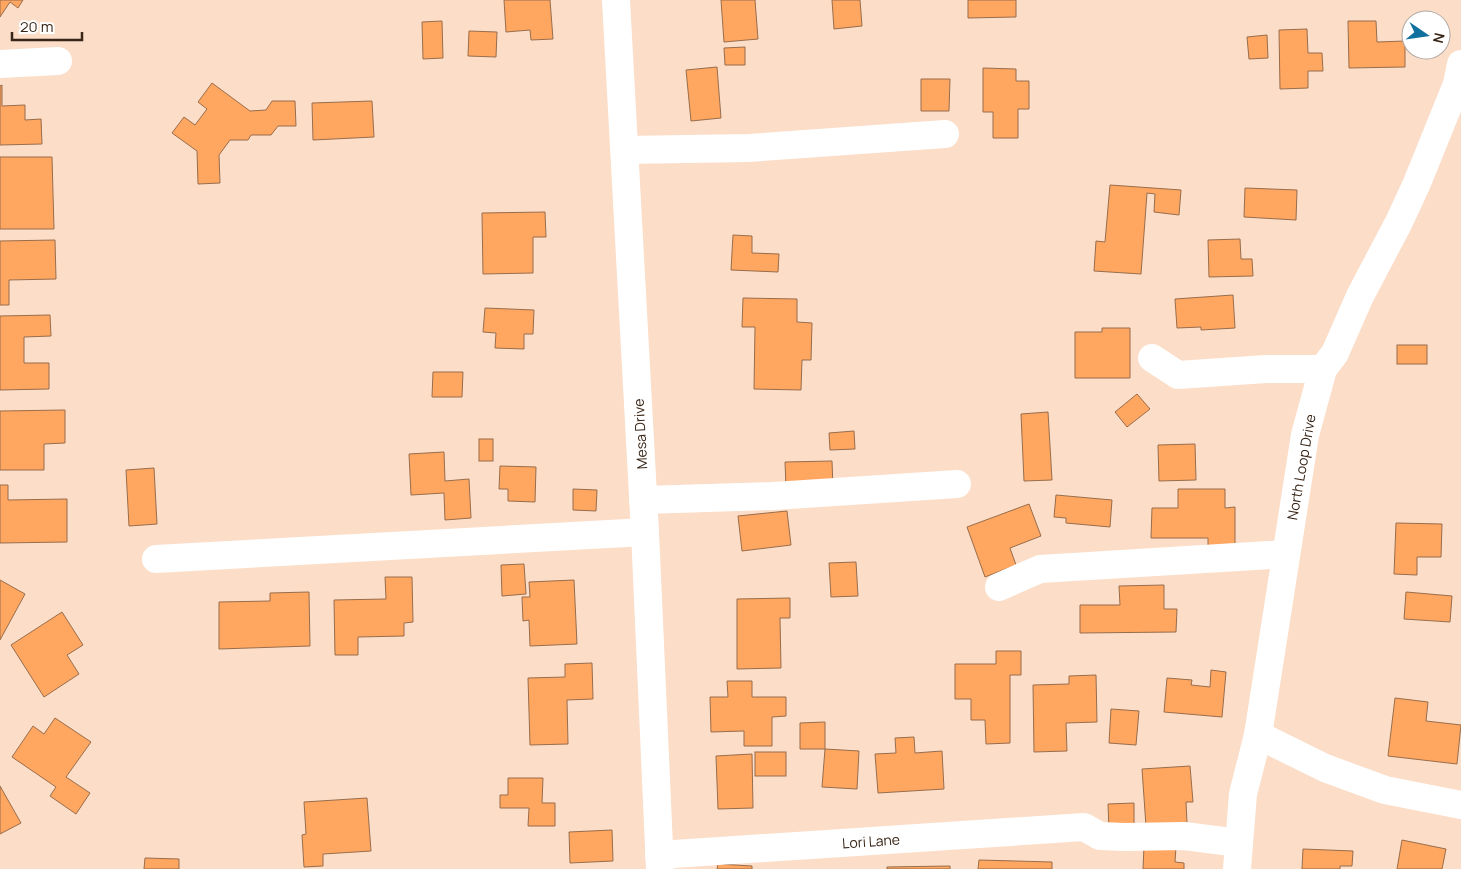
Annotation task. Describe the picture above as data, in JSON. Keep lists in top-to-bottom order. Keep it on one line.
{"streets":{"street":["Mesa Drive","North Loop Drive","Lori Lane"]},"crossings":[["Mesa Drive","Lori Lane"],["North Loop Drive","Lori Lane"]],"scale_bar":"20 m","north":"right"}
